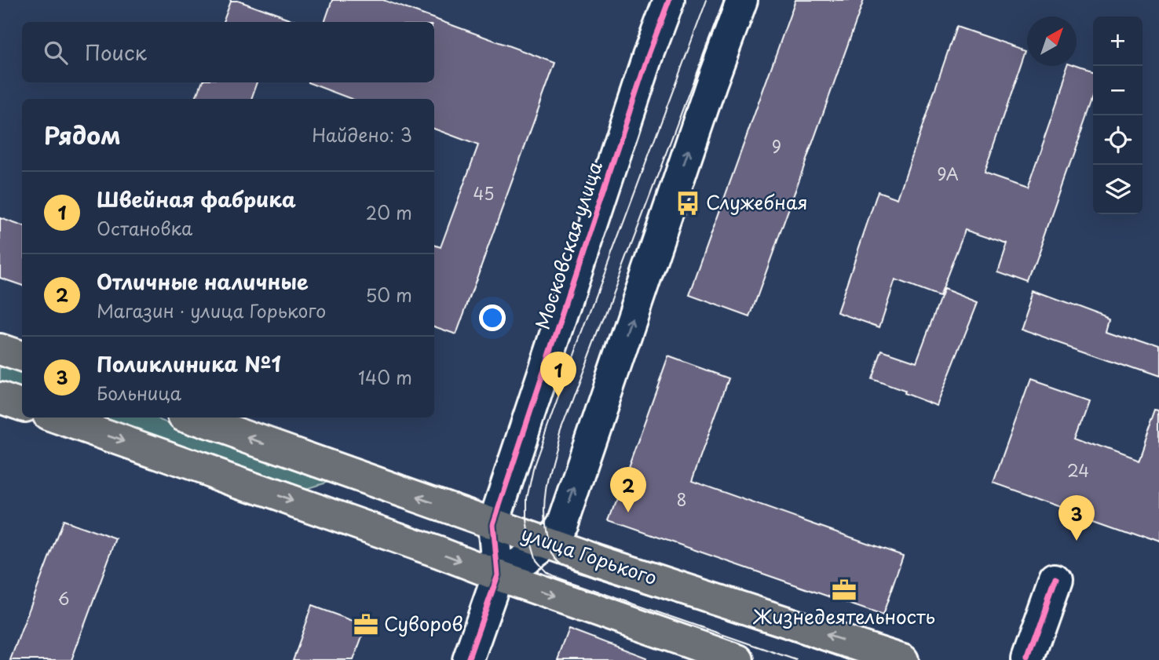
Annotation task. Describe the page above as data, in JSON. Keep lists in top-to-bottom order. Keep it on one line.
{"streets":{"main road":["улица Горького"],"street":["Московская улица"]},"crossings":[["Московская улица","улица Горького"]],"places":{"bus stop":["Служебная"],"office":["Жизнедеятельность","Суворов"]},"house_numbers":["9","9А","45","24","8","6"],"north":"top right","page":{"map_buttons":["+","−"],"search":"Поиск","heading":["Рядом","Найдено: 3"],"list":[{"mark":"1","name":"Швейная фабрика","note":"Остановка","value":"20 m"},{"mark":"2","name":"Отличные наличные","note":"Магазин · улица Горького","value":"50 m"},{"mark":"3","name":"Поликлиника №1","note":"Больница","value":"140 m"}],"pins":["1","2","3"]}}
